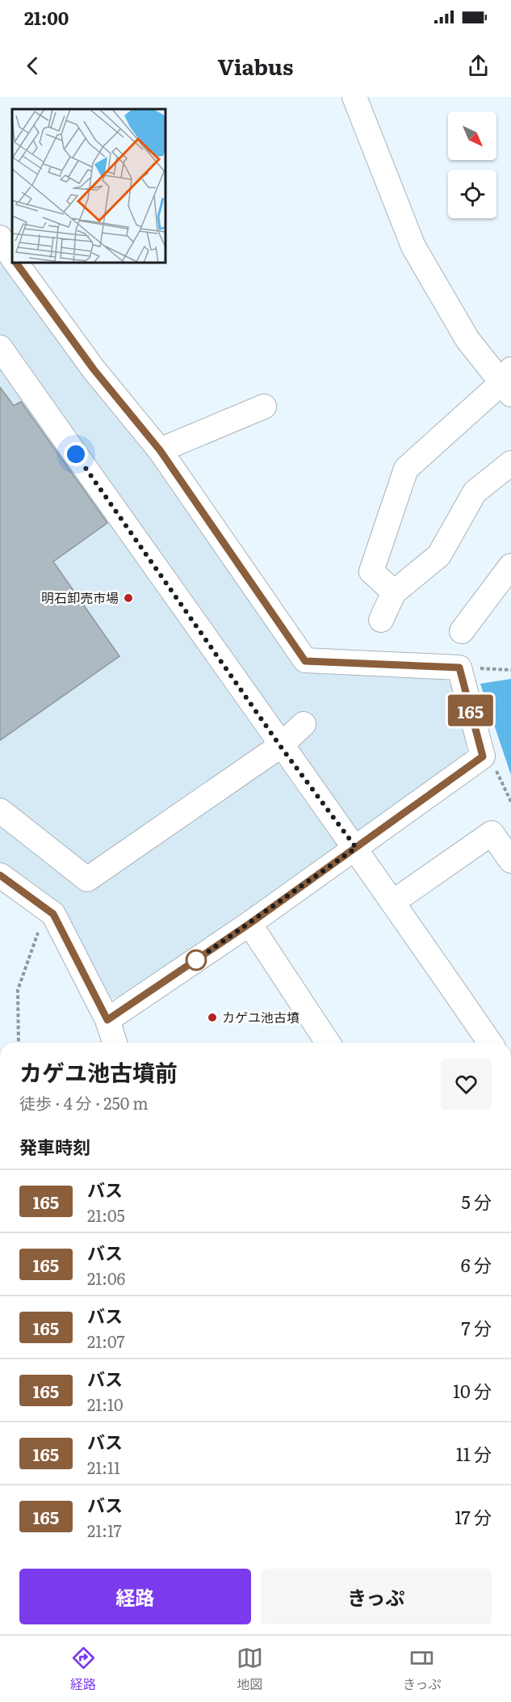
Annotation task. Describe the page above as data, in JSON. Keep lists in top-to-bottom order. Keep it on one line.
{"places":["明石卸売市場","カゲユ池古墳"],"lines":["bus line 165"],"north":"bottom right","page":{"status":"21:00","header":"Viabus","on_map":"165","heading":[["カゲユ池古墳前","徒歩 · 4 分 · 250 m"],"発車時刻"],"list":[{"mark":"165","name":"バス","note":"21:05","value":"5 分"},{"mark":"165","name":"バス","note":"21:06","value":"6 分"},{"mark":"165","name":"バス","note":"21:07","value":"7 分"},{"mark":"165","name":"バス","note":"21:10","value":"10 分"},{"mark":"165","name":"バス","note":"21:11","value":"11 分"},{"mark":"165","name":"バス","note":"21:17","value":"17 分"}],"buttons":["経路","きっぷ"],"tabs":["経路","地図","きっぷ"]}}
